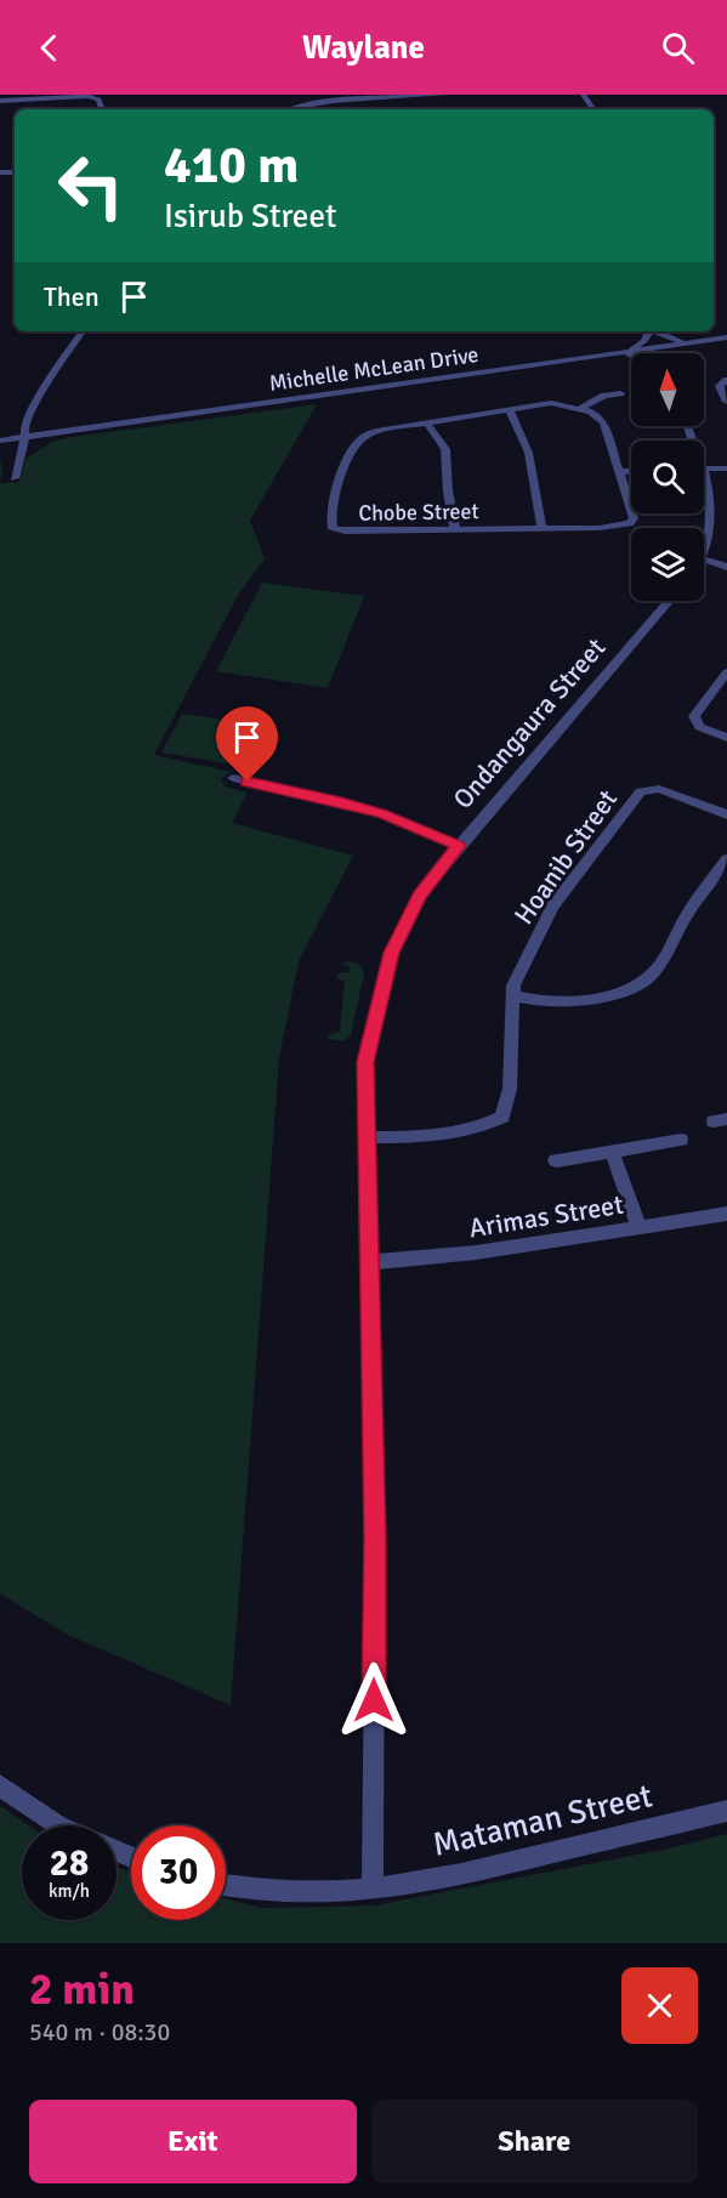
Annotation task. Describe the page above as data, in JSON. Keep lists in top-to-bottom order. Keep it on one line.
{"streets":{"street":["Michelle McLean Drive","Chobe Street","Ondangaura Street","Hoanib Street","Arimas Street","Mataman Street"]},"crossings":[["Ondangaura Street","Hoanib Street"],["Ondangaura Street","Arimas Street"],["Ondangaura Street","Mataman Street"]],"north":"top","page":{"header":"Waylane","turn":["410 m","Isirub Street"],"then":"Then","speed":"28 km/h","limit":"30","heading":["2 min","540 m · 08:30"],"buttons":["Exit","Share"]}}
